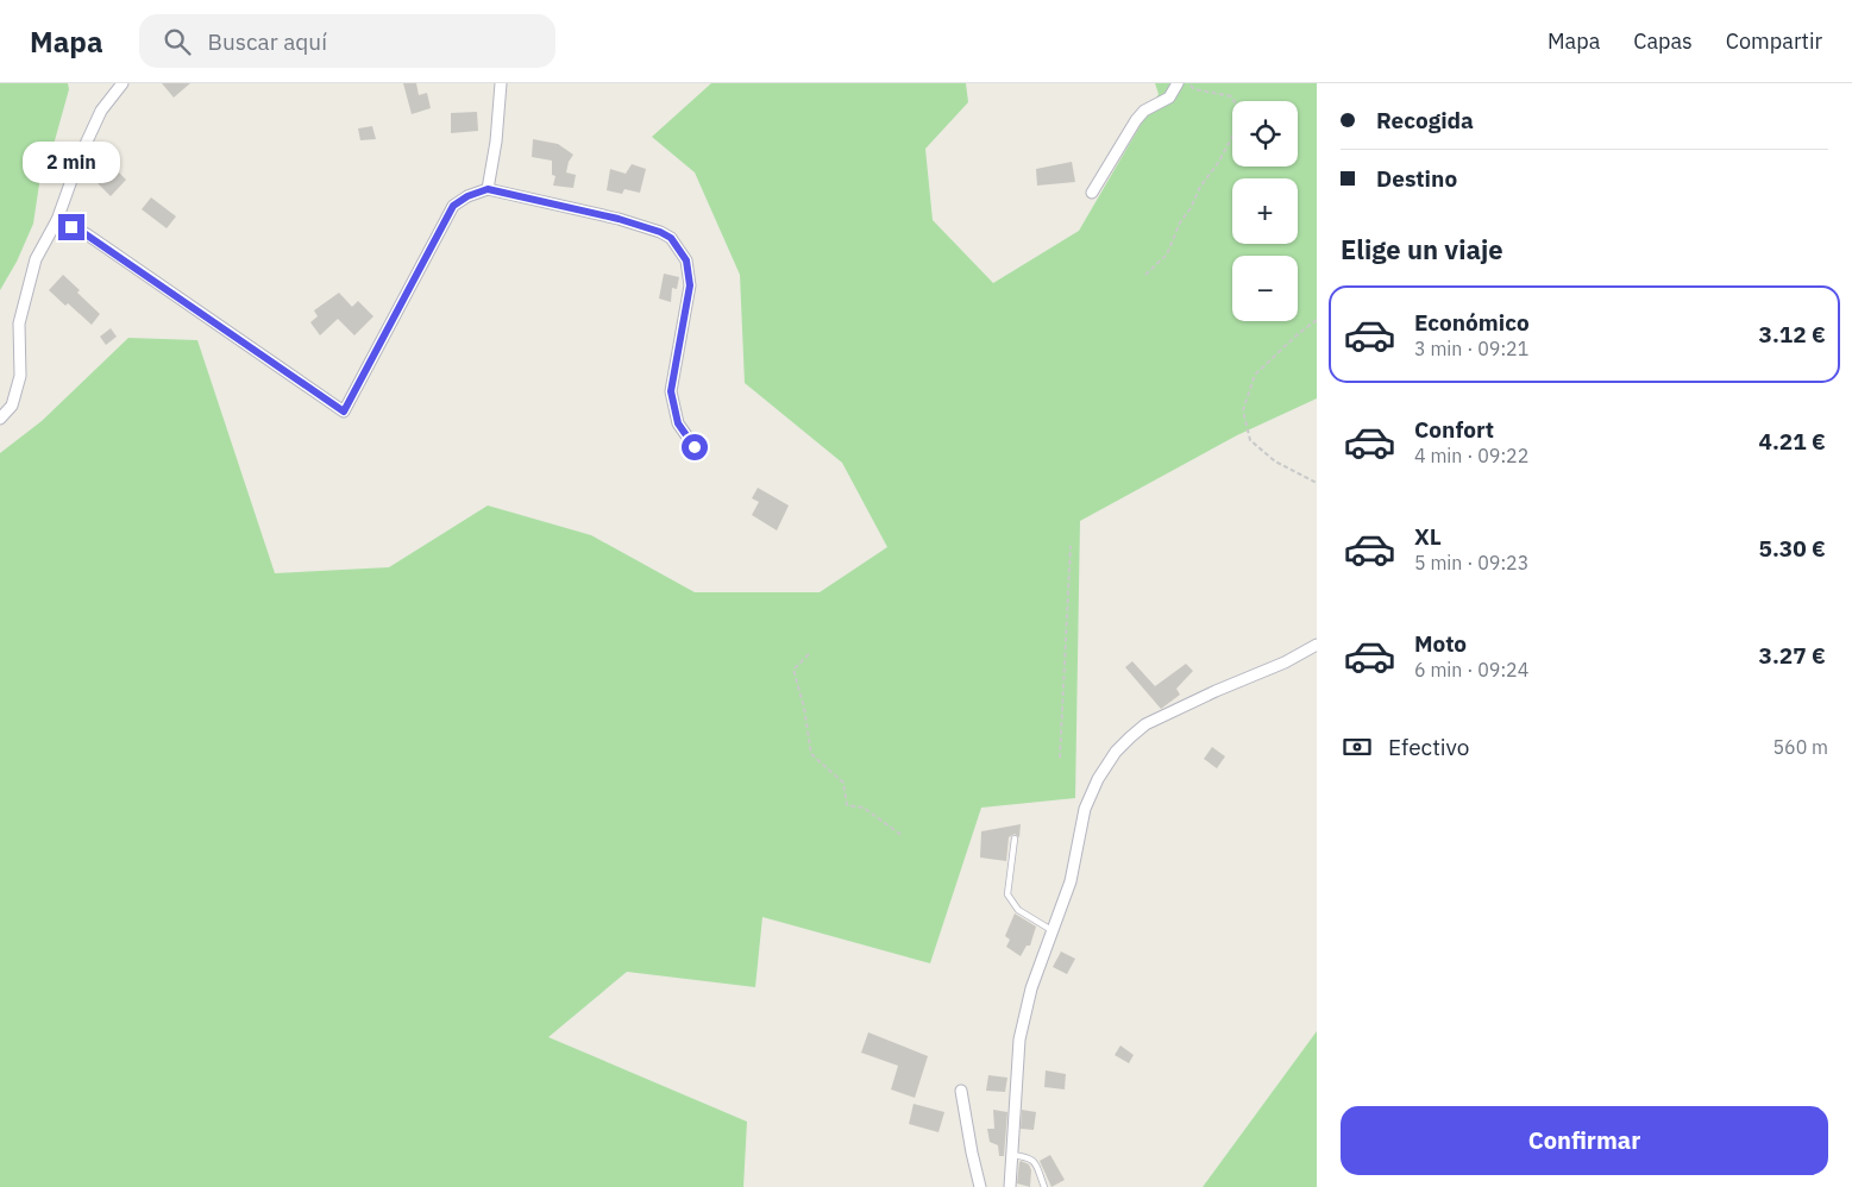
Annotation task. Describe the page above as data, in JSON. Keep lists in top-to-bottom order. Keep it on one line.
{"page":{"header":"Mapa","search":"Buscar aquí","nav":["Mapa","Capas","Compartir"],"banner":["Recogida","Destino"],"map_buttons":["+","−"],"bubble":"2 min","heading":"Elige un viaje","list":[{"name":"Económico","note":"3 min · 09:21","value":"3.12 €"},{"name":"Confort","note":"4 min · 09:22","value":"4.21 €"},{"name":"XL","note":"5 min · 09:23","value":"5.30 €"},{"name":"Moto","note":"6 min · 09:24","value":"3.27 €"}],"pay":["Efectivo","560 m"],"buttons":"Confirmar"}}
